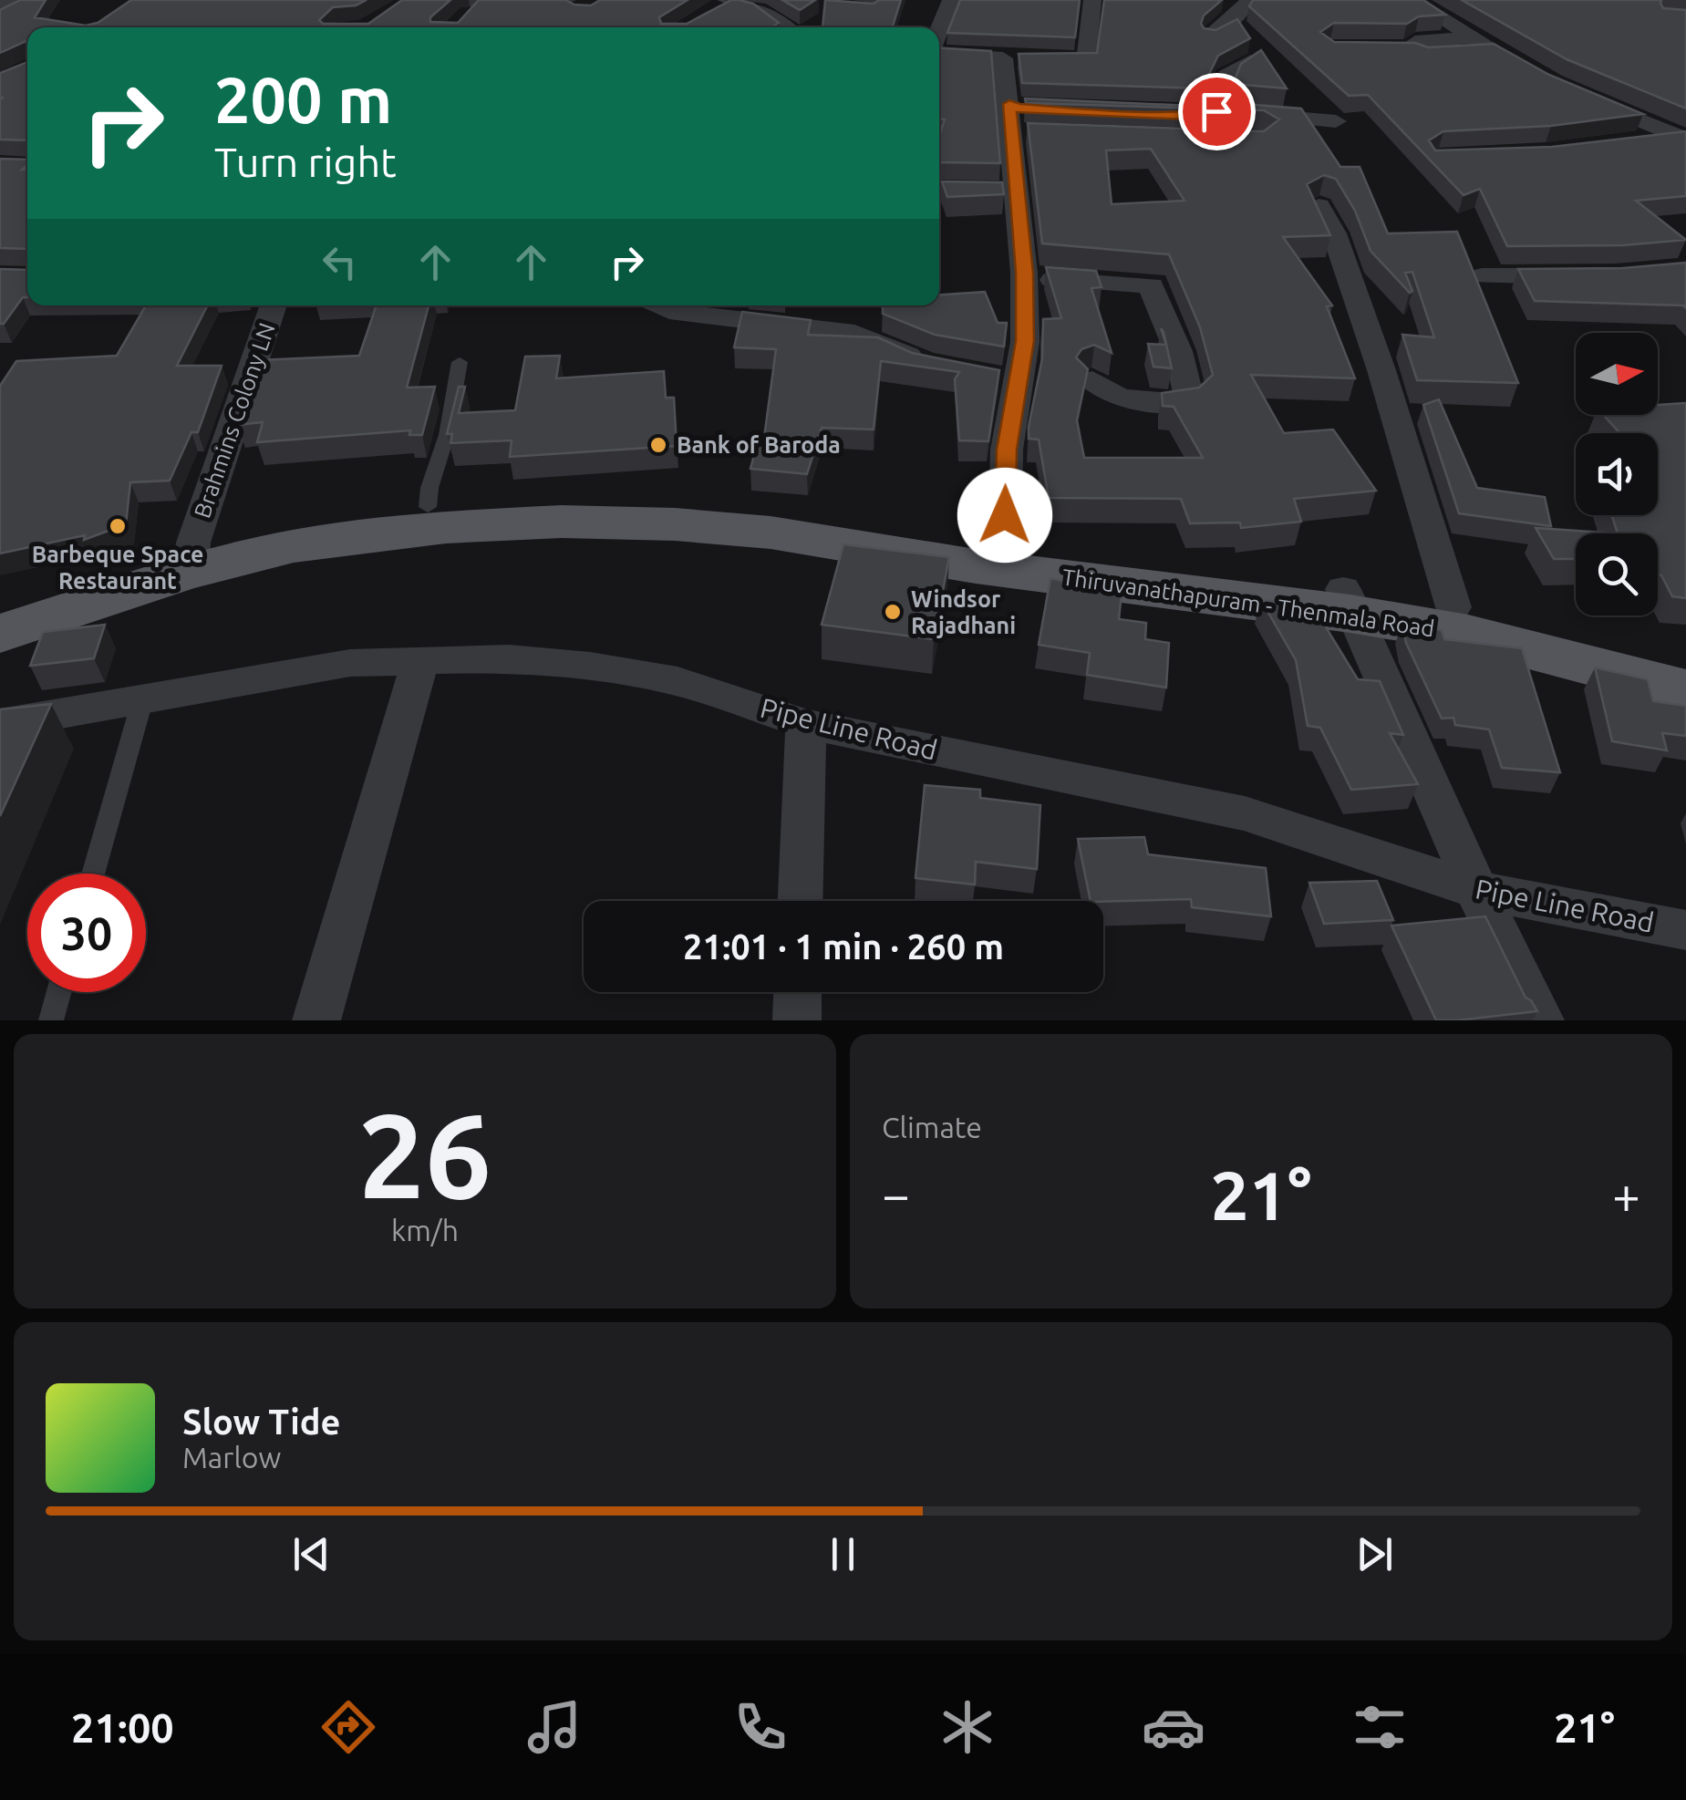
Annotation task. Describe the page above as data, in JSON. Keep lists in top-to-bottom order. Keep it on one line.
{"streets":{"main road":["Thiruvanathapuram - Thenmala Road"],"street":["Brahmins Colony LN","Pipe Line Road"]},"crossings":[["Brahmins Colony LN","Thiruvanathapuram - Thenmala Road"]],"places":["Bank of Baroda","Barbeque Space Restaurant","Windsor Rajadhani"],"north":"right","page":{"turn":["200 m","Turn right"],"limit":"30","trip":"21:01 · 1 min · 260 m","tile":[["26","km/h"],"Climate"],"heat":["−","21°","+"],"song":["Slow Tide","Marlow"],"tabs":["21:00","21°"]}}
